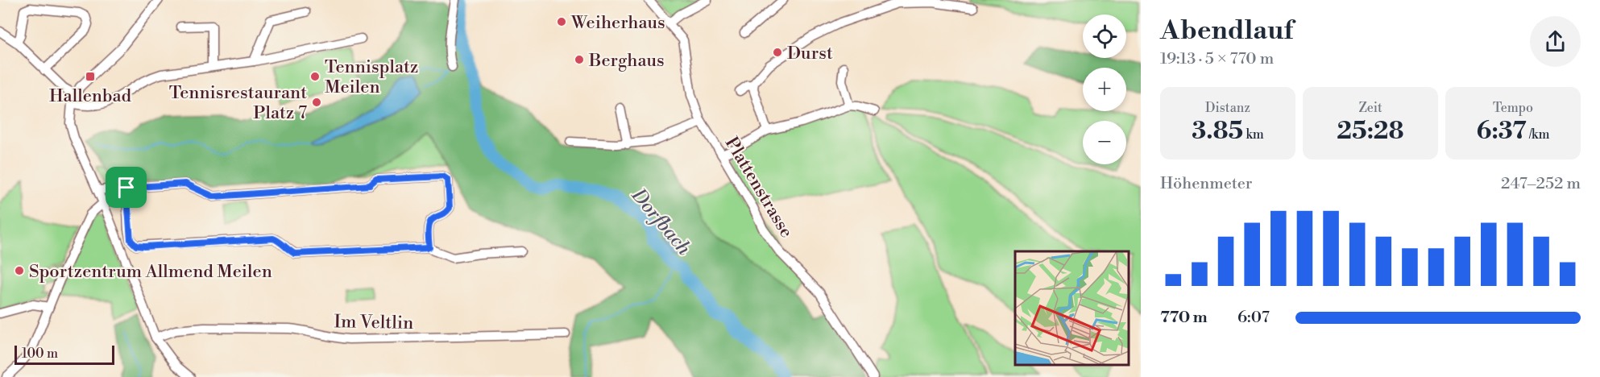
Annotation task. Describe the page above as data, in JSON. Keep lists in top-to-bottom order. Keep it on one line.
{"streets":{"street":["Plattenstrasse","Im Veltlin"]},"water":["Dorfbach"],"places":{"other":["Weiherhaus","Durst","Berghaus","Tennisplatz Meilen","Tennisrestaurant Platz 7","Sportzentrum Allmend Meilen"],"transit":["Hallenbad"]},"scale_bar":"100 m","page":{"heading":["Abendlauf","19:13 · 5 × 770 m"],"map_buttons":["+","−"],"stats":[["Distanz","3.85 km"],["Zeit","25:28"],["Tempo","6:37 /km"]],"chart":["Höhenmeter","247–252 m"],"list":[{"name":"770 m","note":"6:07"}],"scale":"100 m"}}
